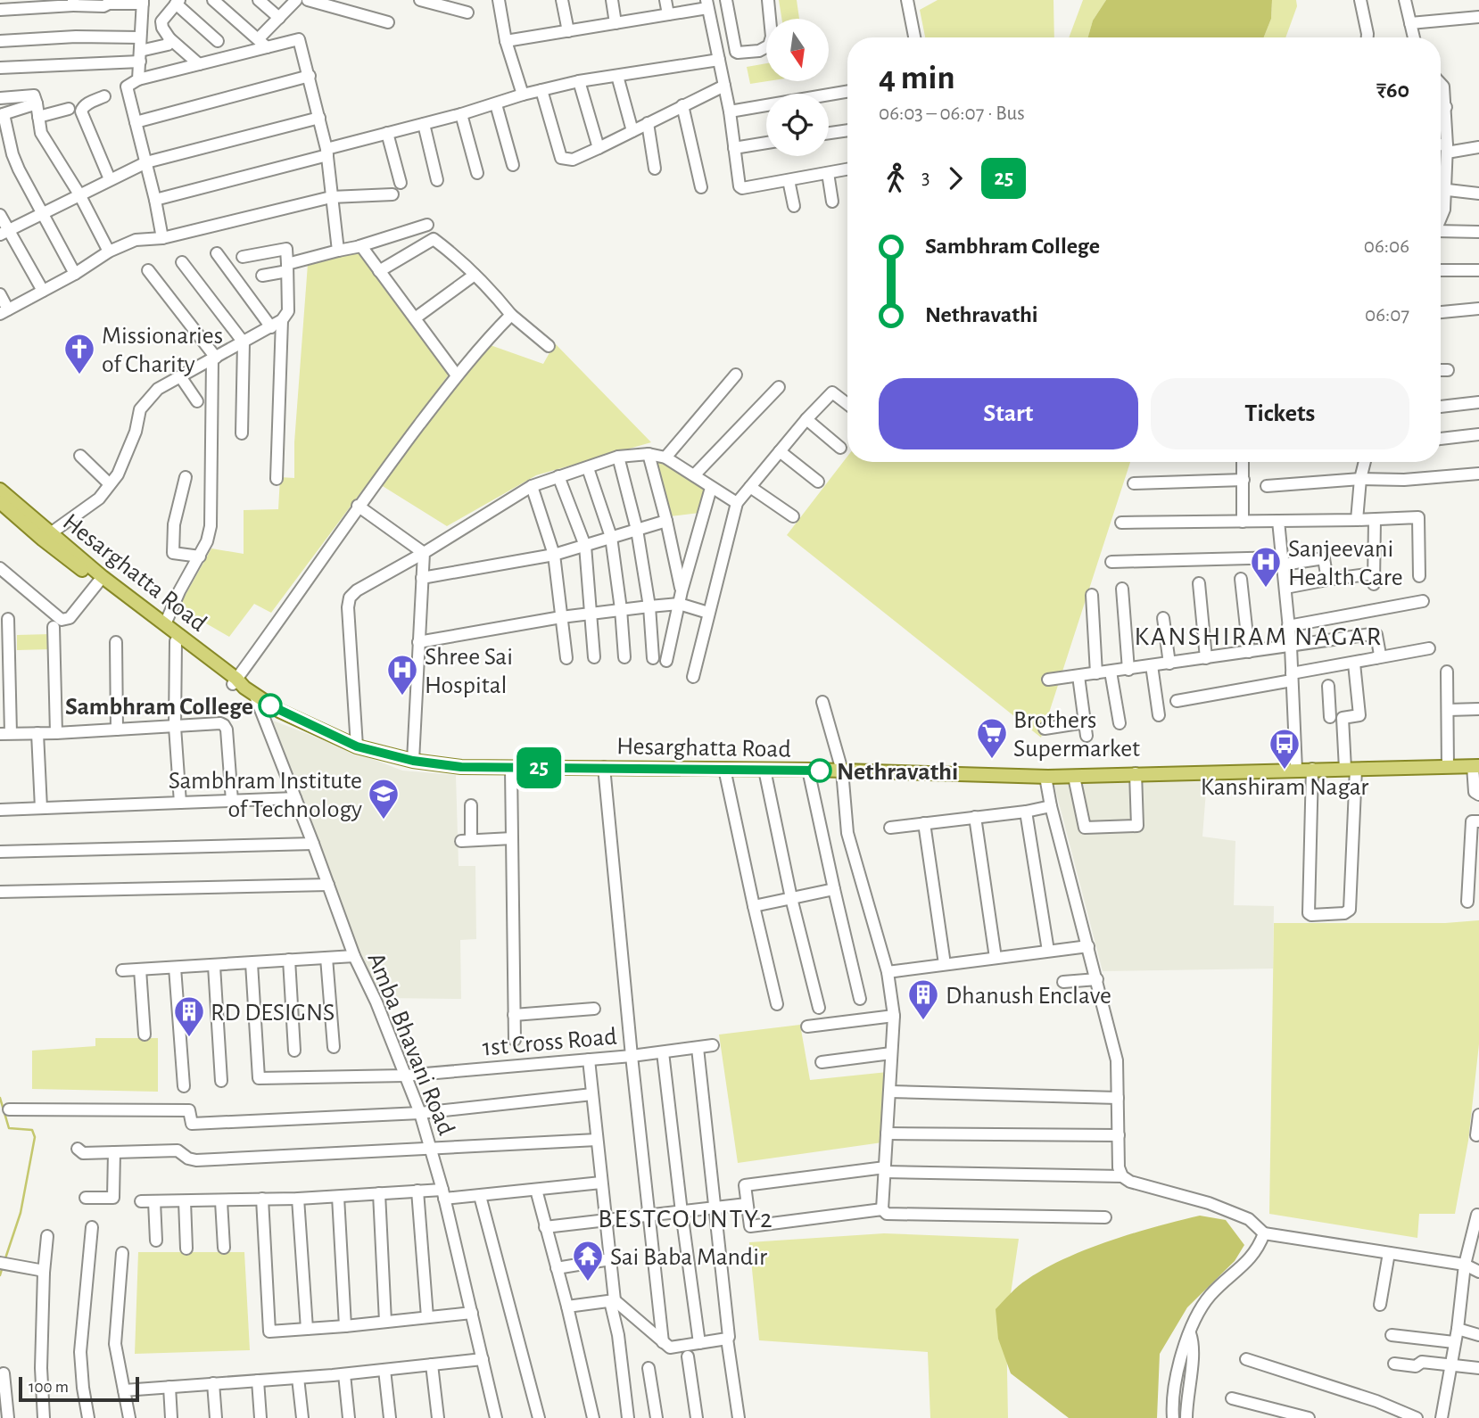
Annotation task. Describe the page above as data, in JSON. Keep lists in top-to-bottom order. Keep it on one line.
{"streets":{"main road":["Hesarghatta Road"],"street":["1st Cross Road","Amba Bhavani Road"]},"crossings":[["Hesarghatta Road","Amba Bhavani Road"],["1st Cross Road","Amba Bhavani Road"]],"districts":["KANSHIRAM NAGAR","BESTCOUNTY2"],"places":{"church":["Missionaries of Charity"],"hospital":["Sanjeevani Health Care","Shree Sai Hospital"],"other":["Sambhram College","Nethravathi"],"supermarket":["Brothers Supermarket"],"bus stop":["Kanshiram Nagar"],"school or university":["Sambhram Institute of Technology"],"building":["Dhanush Enclave","RD DESIGNS"],"temple":["Sai Baba Mandir"]},"lines":["bus line 25"],"scale_bar":"100 m","north":"bottom","page":{"on_map":"25","heading":["4 min","06:03 – 06:07 · Bus","₹60"],"legs":["3","25"],"list":[{"name":"Sambhram College","value":"06:06"},{"name":"Nethravathi","value":"06:07"}],"buttons":["Start","Tickets"],"scale":"100 m"}}
